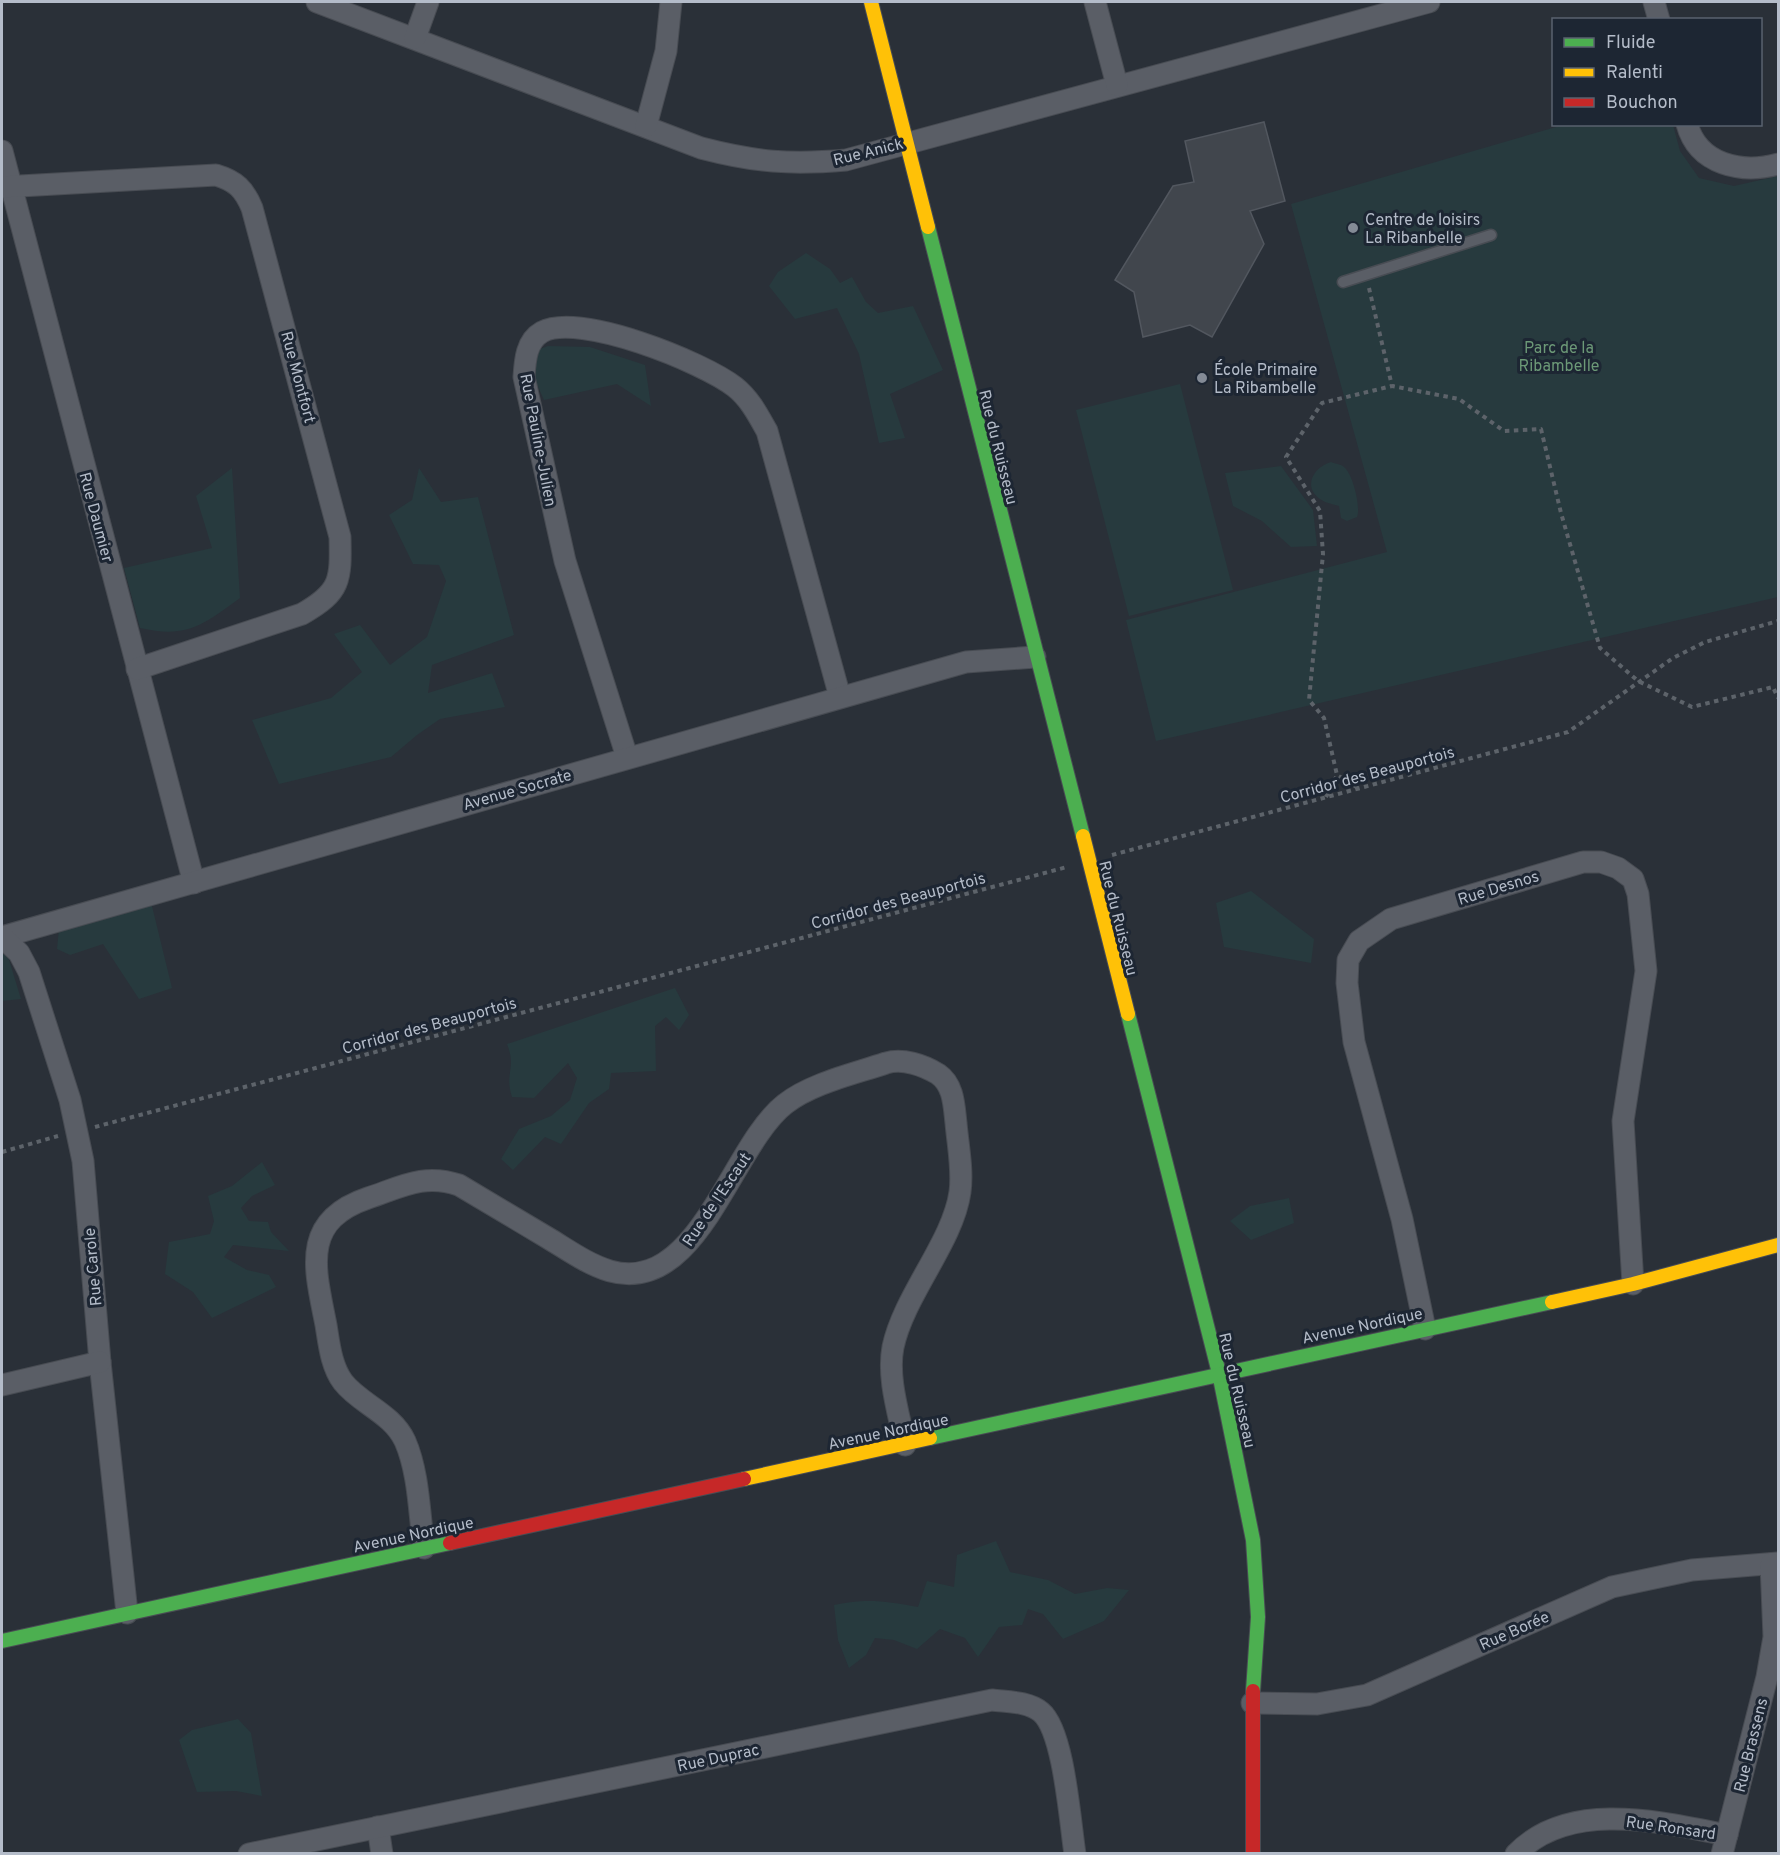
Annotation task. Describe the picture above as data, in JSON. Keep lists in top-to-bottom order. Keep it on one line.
{"streets":{"street":["Rue Anick","Rue Montfort","Rue Pauline-Julien","Rue du Ruisseau","Rue Daumier","Avenue Socrate","Rue Desnos","Rue de l'Escaut","Rue Carole","Avenue Nordique","Rue Borée","Rue Brassens","Rue Duprac","Rue Ronsard"],"path":["Corridor des Beauportois"]},"crossings":[["Rue Anick","Rue du Ruisseau"],["Rue Montfort","Rue Daumier"],["Rue Pauline-Julien","Avenue Socrate"],["Rue du Ruisseau","Corridor des Beauportois"],["Rue du Ruisseau","Avenue Socrate"],["Rue du Ruisseau","Avenue Nordique"],["Rue du Ruisseau","Rue Borée"],["Rue Daumier","Avenue Socrate"],["Corridor des Beauportois","Rue Carole"],["Avenue Socrate","Rue Carole"],["Rue Desnos","Avenue Nordique"],["Rue de l'Escaut","Avenue Nordique"],["Rue Carole","Avenue Nordique"],["Rue Borée","Rue Brassens"],["Rue Brassens","Rue Ronsard"]],"parks":["Parc de la Ribambelle"],"places":["Centre de loisirs La Ribanbelle","École Primaire La Ribambelle"],"legend":["Fluide","Ralenti","Bouchon"]}
